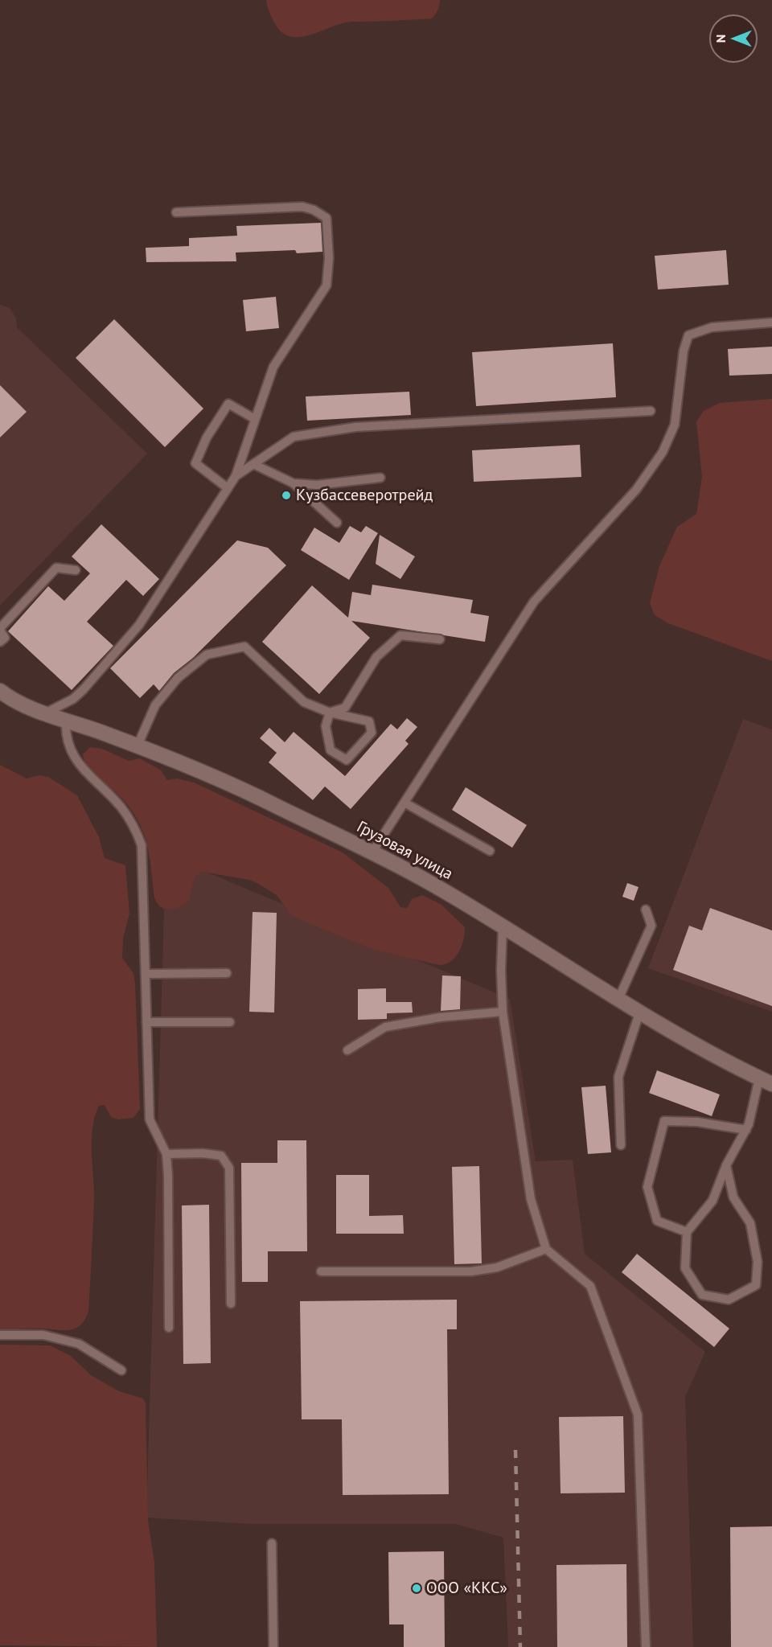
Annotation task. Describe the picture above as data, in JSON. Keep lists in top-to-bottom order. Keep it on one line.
{"streets":{"street":["Грузовая улица"]},"places":["Кузбассеверотрейд","ООО «ККС»"],"north":"left"}
